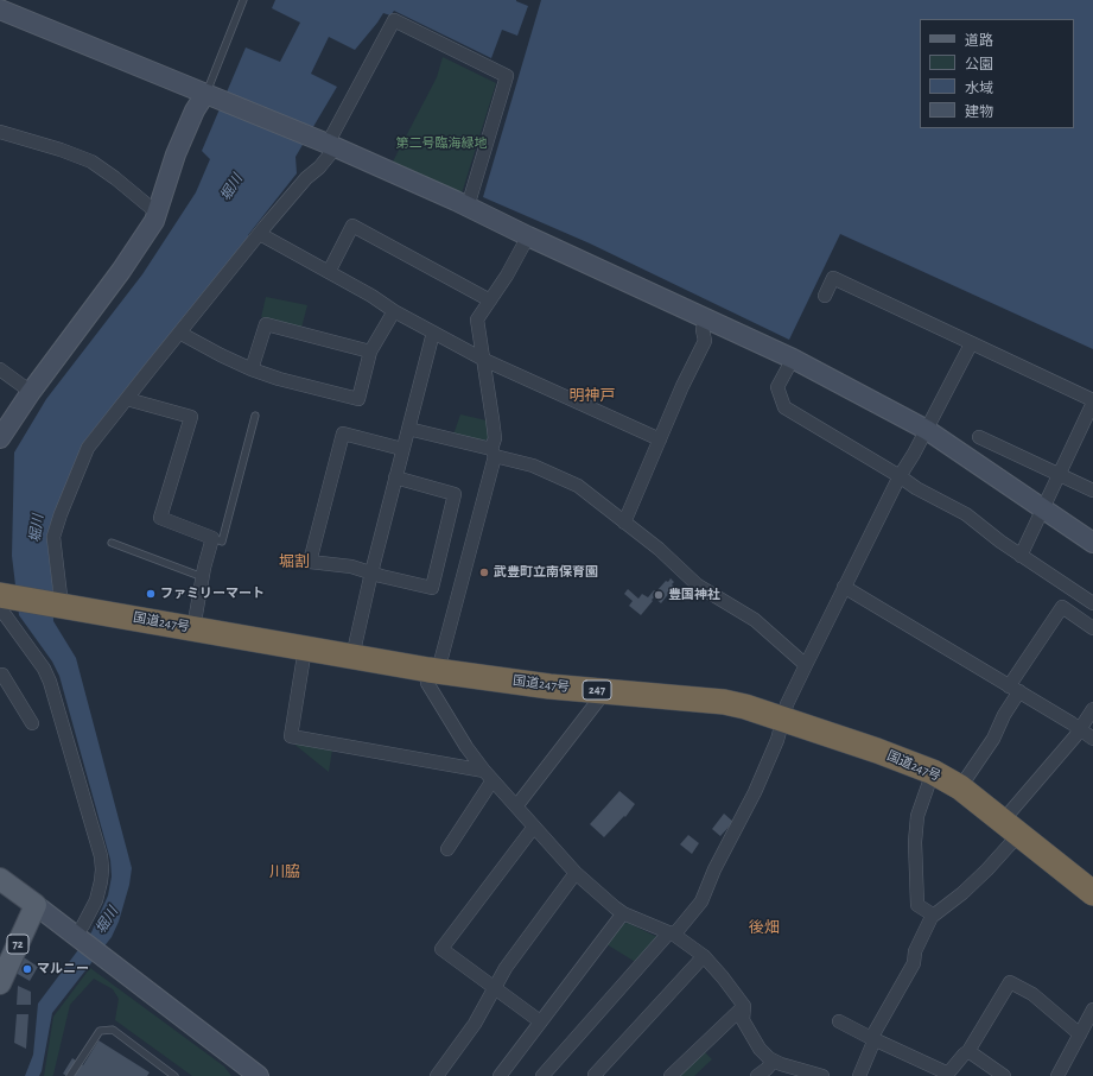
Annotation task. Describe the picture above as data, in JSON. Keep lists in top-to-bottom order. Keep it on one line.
{"streets":{"highway":["国道247号","247"],"main road":["72"]},"districts":["明神戸","堀割","川脇","後畑"],"water":["堀川"],"parks":["第二号臨海緑地"],"places":["武豊町立南保育園","ファミリーマート","豊国神社","マルニー"],"legend":["道路","公園","水域","建物"]}
